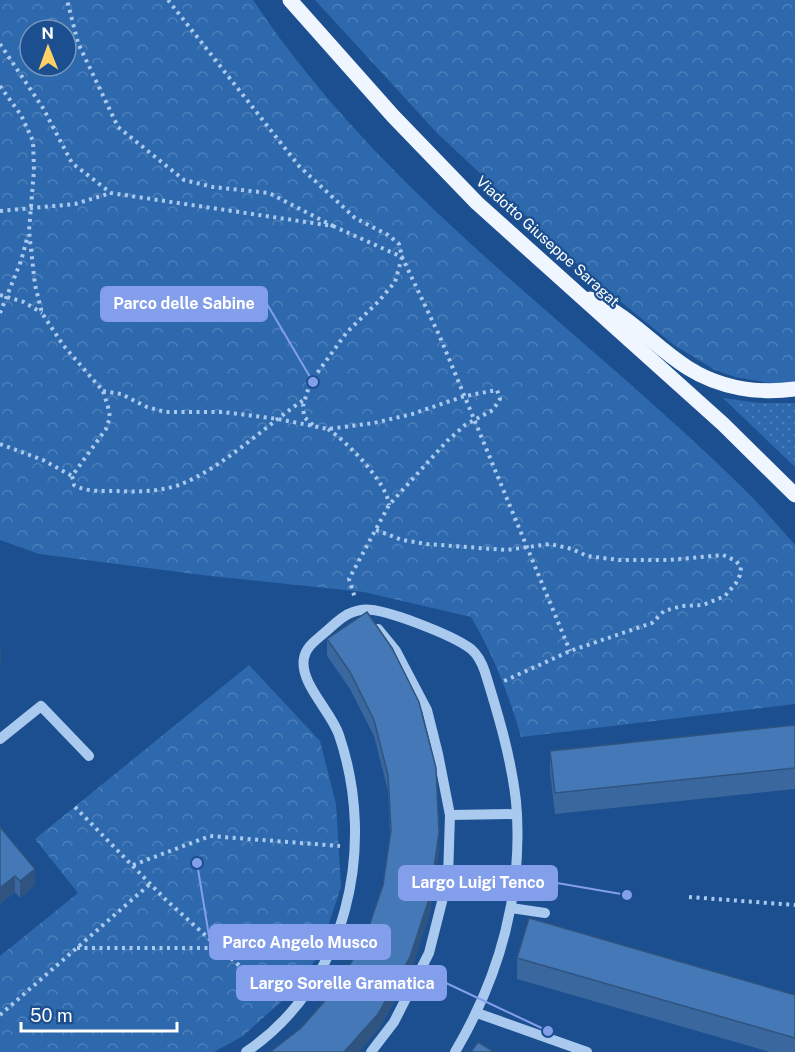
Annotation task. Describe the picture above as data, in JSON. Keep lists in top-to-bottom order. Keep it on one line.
{"streets":{"main road":["Viadotto Giuseppe Saragat"]},"places":["Parco delle Sabine","Parco Angelo Musco","Largo Luigi Tenco","Largo Sorelle Gramatica"],"scale_bar":"50 m","north":"top"}
